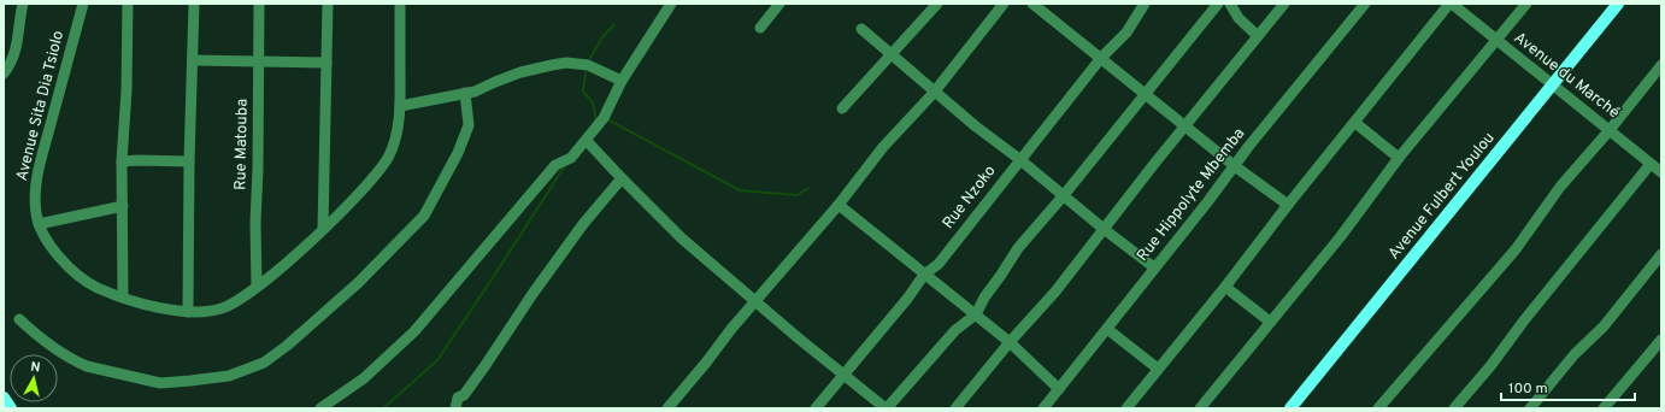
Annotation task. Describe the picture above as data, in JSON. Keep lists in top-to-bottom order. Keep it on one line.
{"streets":{"main road":["Avenue Fulbert Youlou"],"street":["Avenue du Marché","Avenue Sita Dia Tsiolo","Rue Matouba","Rue Hippolyte Mbemba","Rue Nzoko"]},"crossings":[["Avenue du Marché","Avenue Fulbert Youlou"],["Avenue Sita Dia Tsiolo","Rue Matouba"]],"scale_bar":"100 m","north":"top"}
